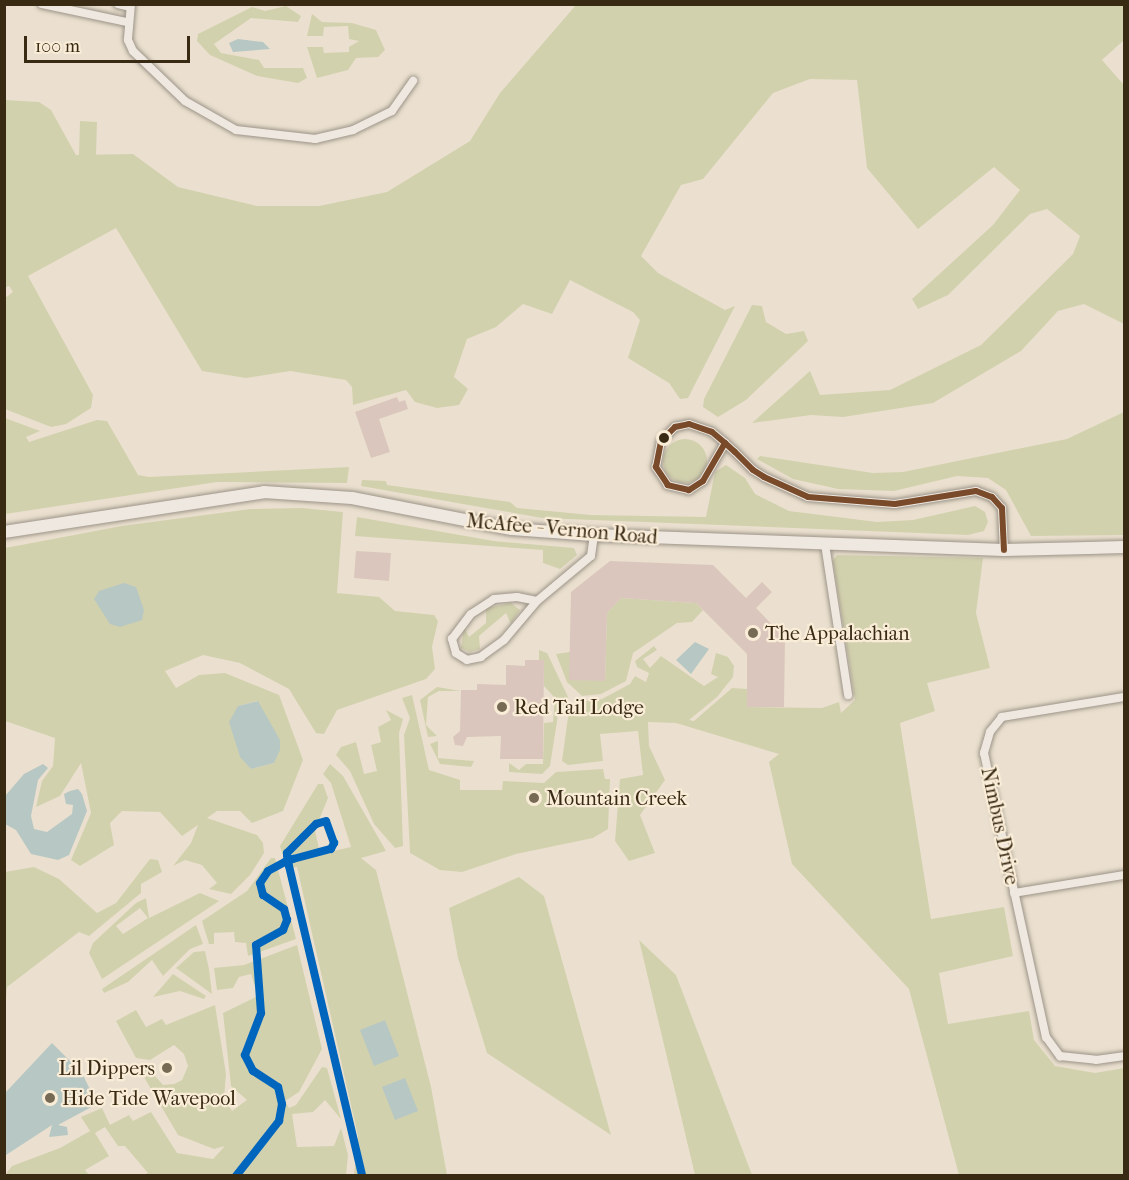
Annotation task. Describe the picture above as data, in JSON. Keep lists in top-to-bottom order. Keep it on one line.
{"streets":{"main road":["McAfee - Vernon Road"],"street":["Nimbus Drive"]},"places":["The Appalachian","Red Tail Lodge","Mountain Creek","Lil Dippers","Hide Tide Wavepool"],"scale_bar":"100 m"}
